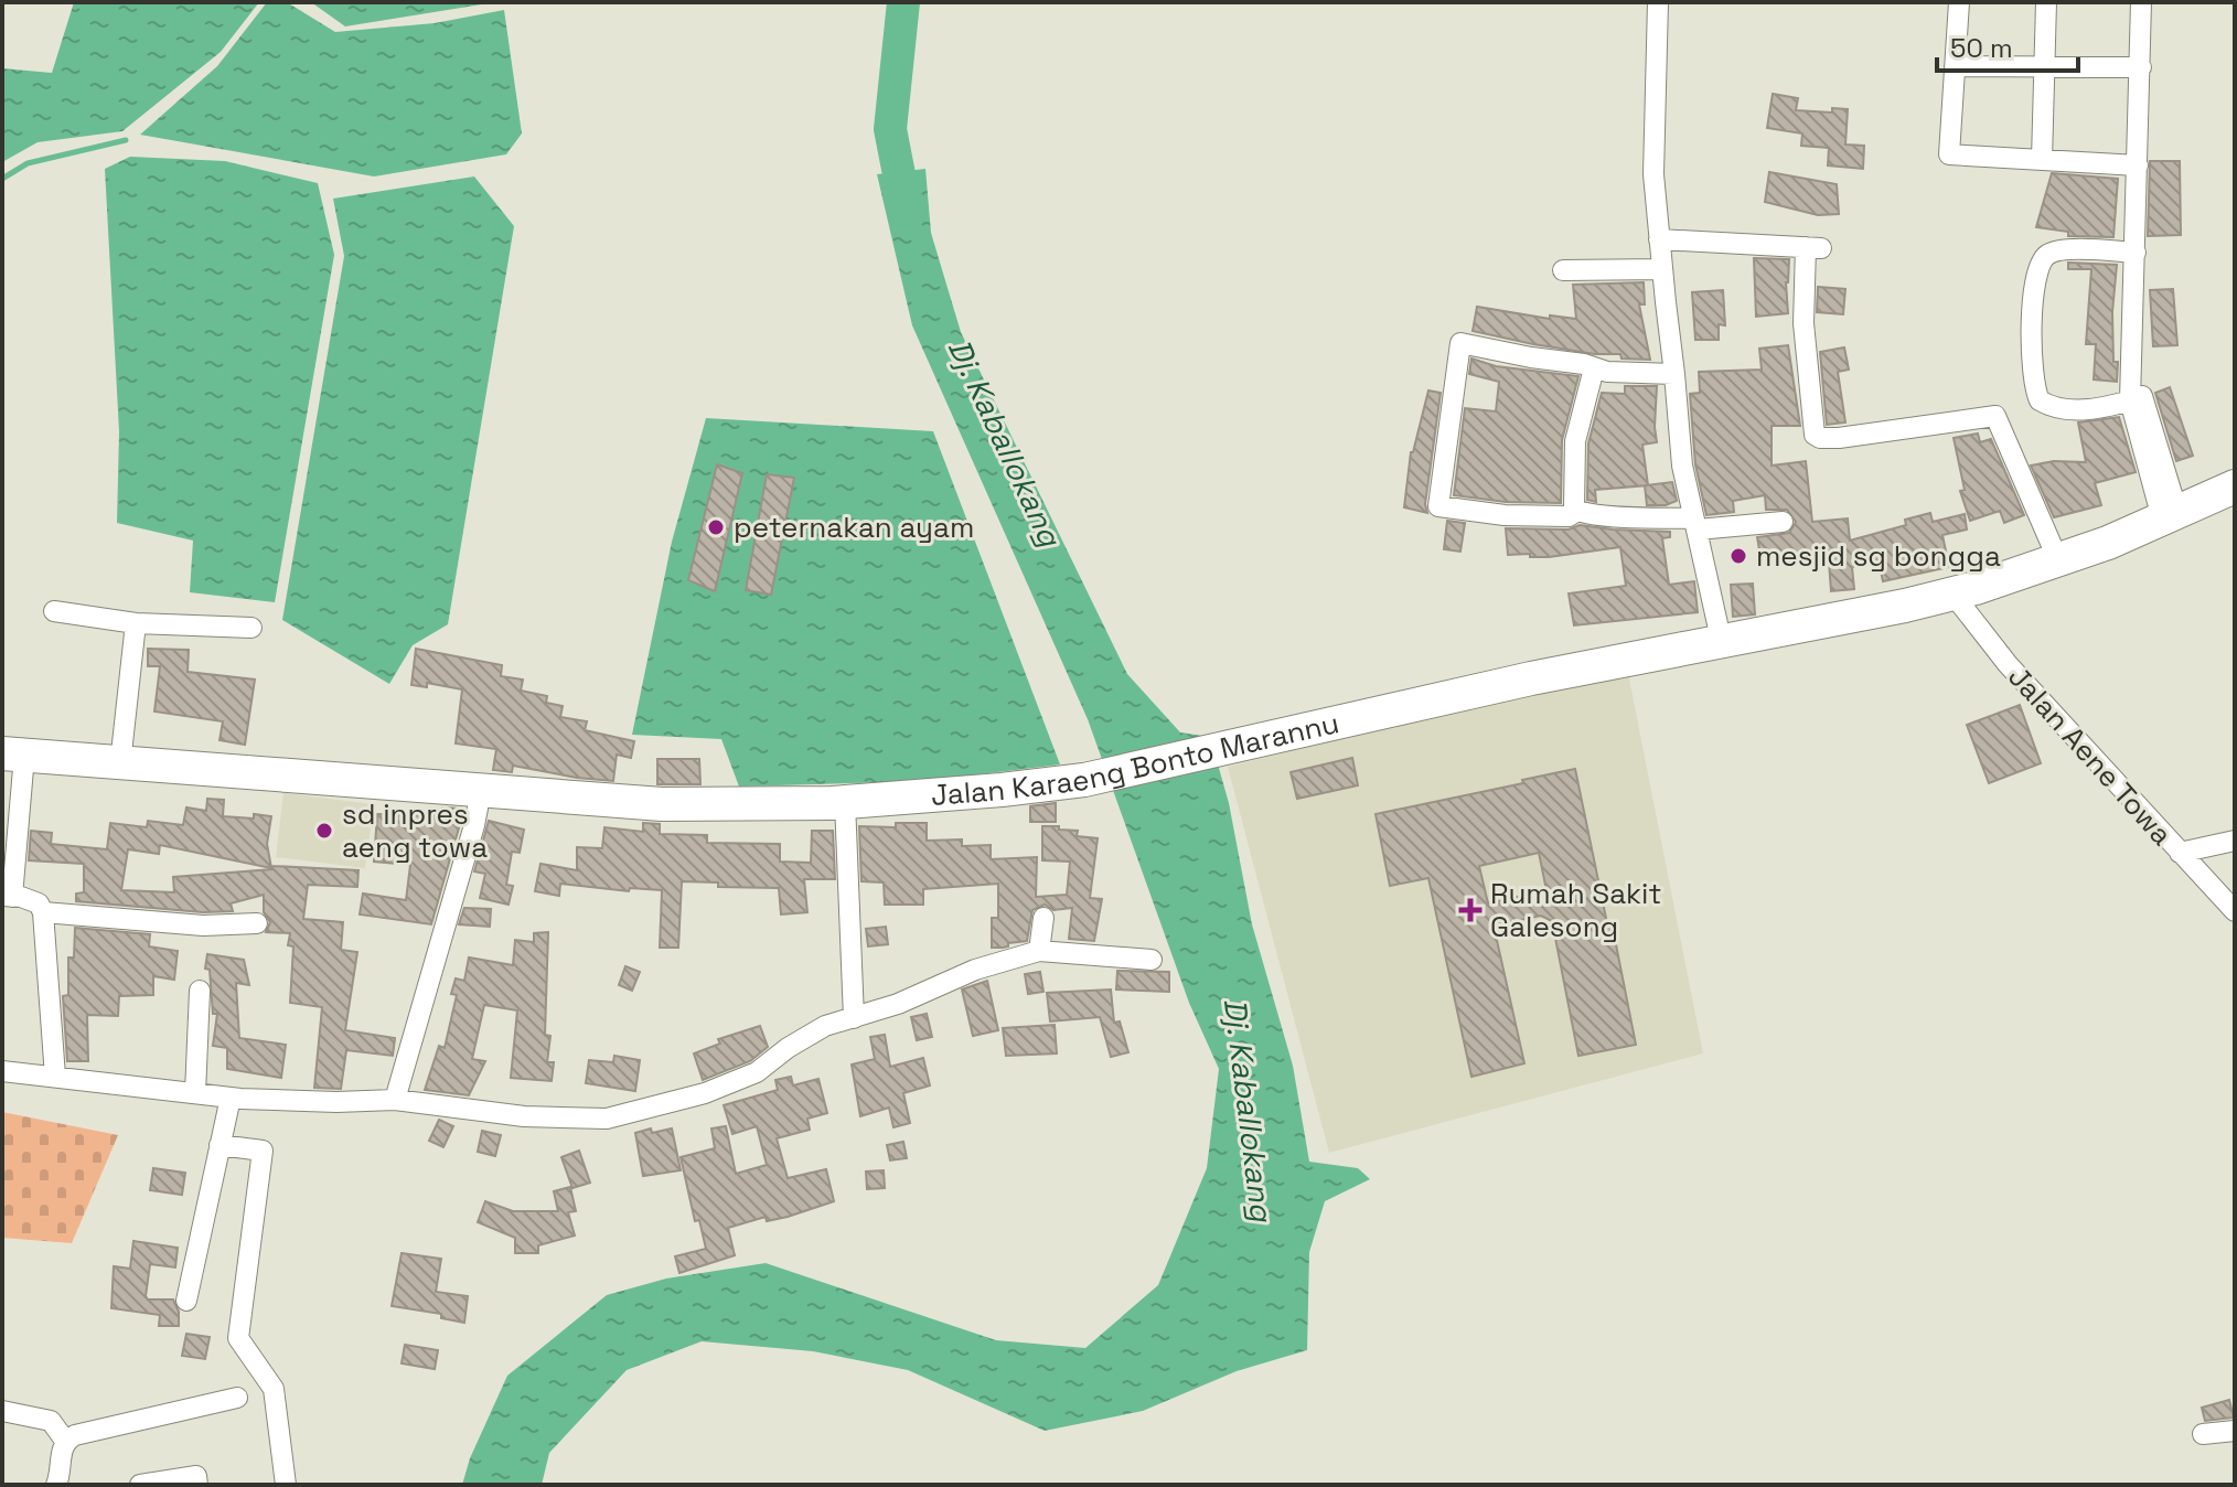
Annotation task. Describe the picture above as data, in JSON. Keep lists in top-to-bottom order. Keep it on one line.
{"streets":{"main road":["Jalan Karaeng Bonto Marannu"],"street":["Jalan Aene Towa"]},"crossings":[["Jalan Aene Towa","Jalan Karaeng Bonto Marannu"]],"water":["Dj. Kaballokang"],"places":{"other":["peternakan ayam","mesjid sg bongga","sd inpres aeng towa"],"health":["Rumah Sakit Galesong"]},"scale_bar":"50 m"}
